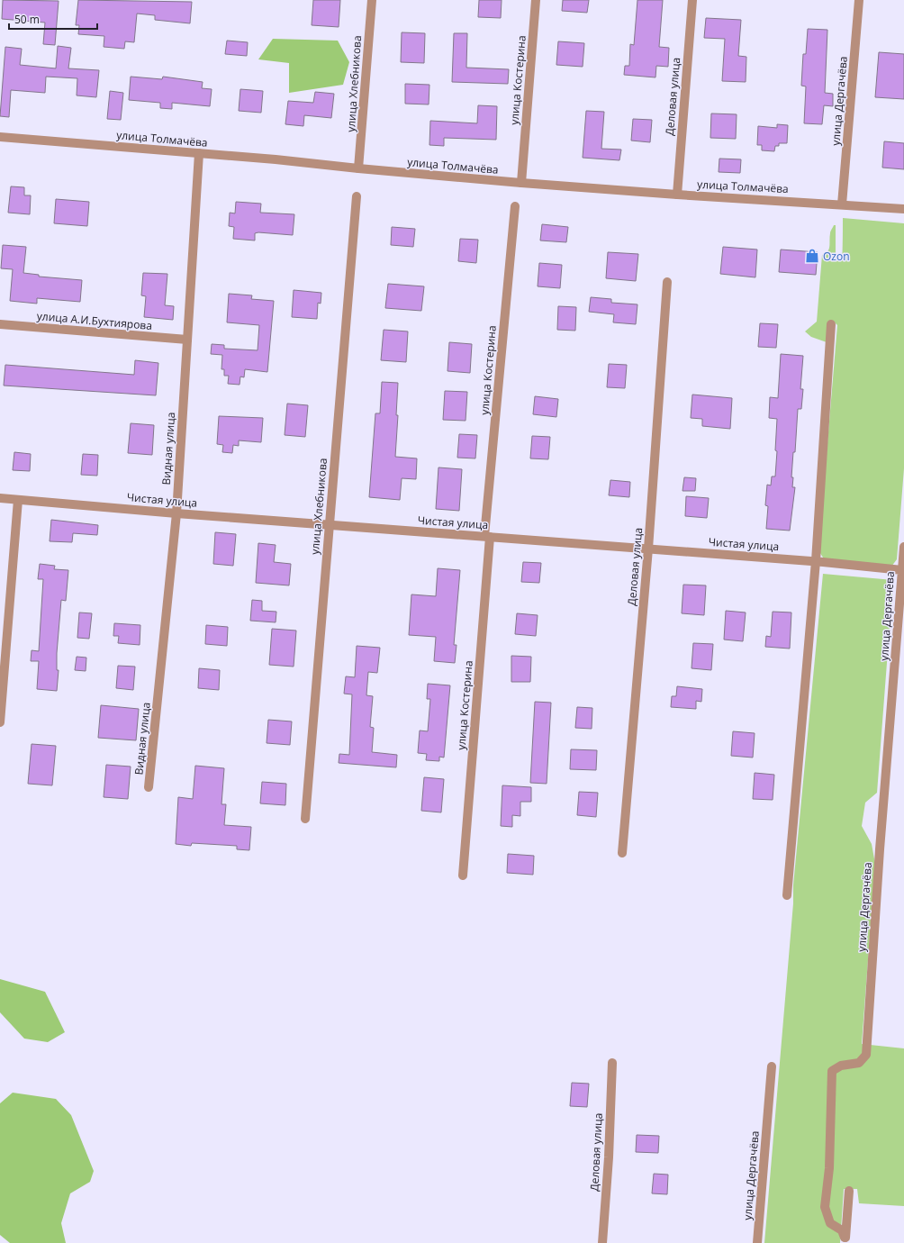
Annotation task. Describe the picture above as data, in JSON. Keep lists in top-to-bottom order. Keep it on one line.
{"streets":{"street":["улица Костерина","улица Хлебникова","Деловая улица","улица Дергачёва","улица Толмачёва","улица А.И.Бухтиярова","Видная улица","Чистая улица"]},"crossings":[["улица Костерина","улица Толмачёва"],["улица Костерина","Чистая улица"],["улица Хлебникова","улица Толмачёва"],["улица Хлебникова","Чистая улица"],["Деловая улица","улица Толмачёва"],["Деловая улица","Чистая улица"],["улица Дергачёва","улица Толмачёва"],["улица Дергачёва","Чистая улица"],["улица Толмачёва","Видная улица"],["улица А.И.Бухтиярова","Видная улица"],["Видная улица","Чистая улица"]],"places":{"shop":["Ozon"]},"scale_bar":"50 m"}
